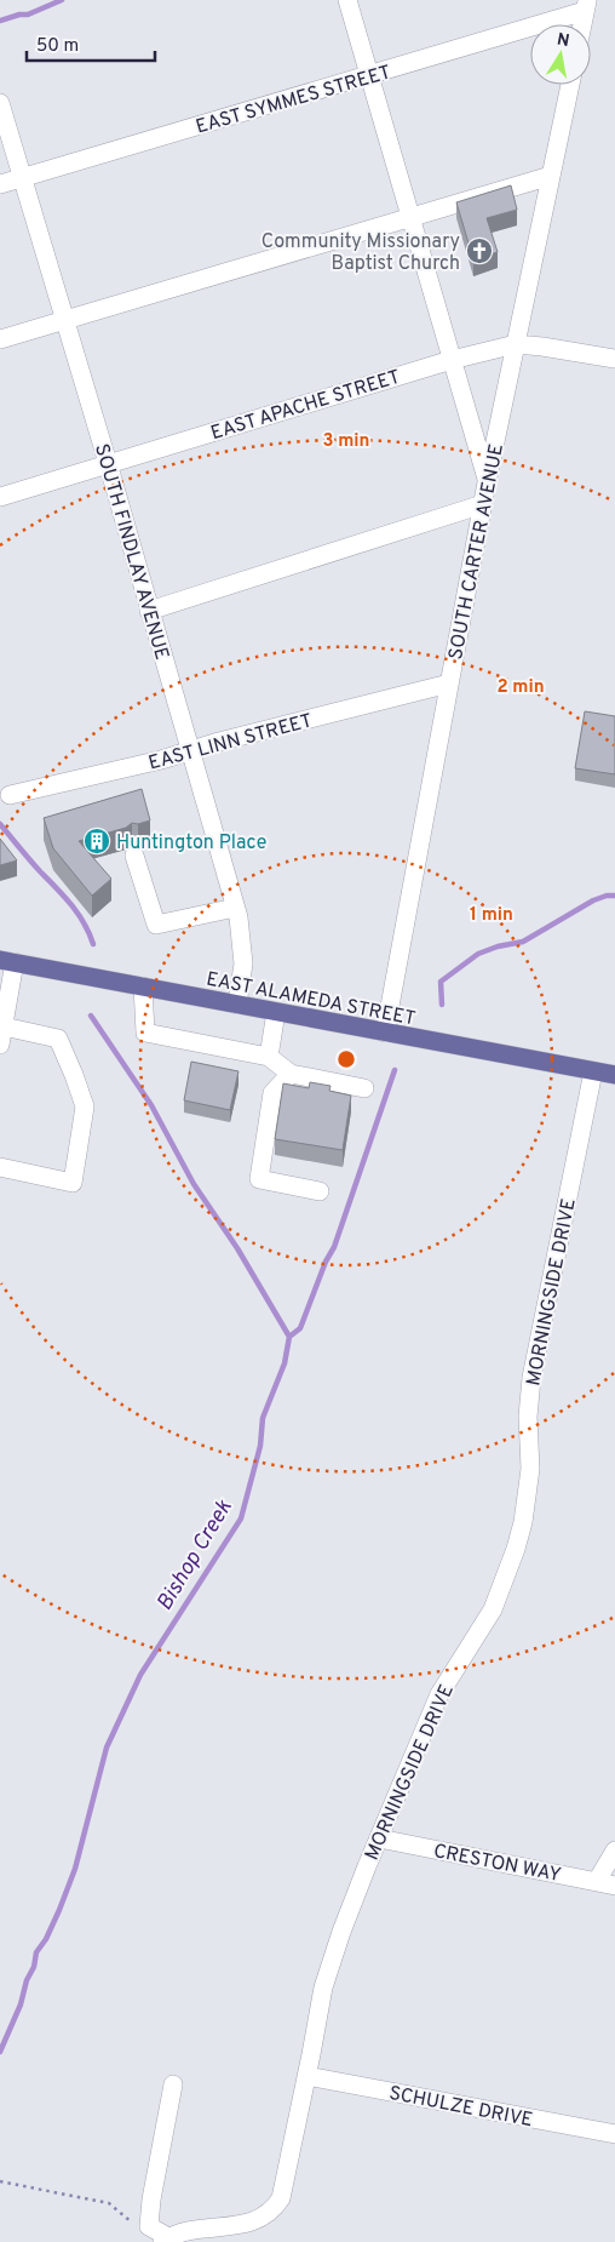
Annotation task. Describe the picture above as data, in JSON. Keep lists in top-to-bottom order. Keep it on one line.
{"streets":{"main road":["EAST ALAMEDA STREET"],"street":["EAST SYMMES STREET","EAST APACHE STREET","SOUTH FINDLAY AVENUE","SOUTH CARTER AVENUE","EAST LINN STREET","MORNINGSIDE DRIVE","CRESTON WAY","SCHULZE DRIVE"]},"crossings":[["EAST SYMMES STREET","SOUTH FINDLAY AVENUE"],["EAST APACHE STREET","SOUTH FINDLAY AVENUE"],["EAST APACHE STREET","SOUTH CARTER AVENUE"],["SOUTH FINDLAY AVENUE","EAST LINN STREET"],["SOUTH FINDLAY AVENUE","EAST ALAMEDA STREET"],["SOUTH CARTER AVENUE","EAST LINN STREET"],["SOUTH CARTER AVENUE","EAST ALAMEDA STREET"],["EAST ALAMEDA STREET","MORNINGSIDE DRIVE"],["MORNINGSIDE DRIVE","CRESTON WAY"],["MORNINGSIDE DRIVE","SCHULZE DRIVE"]],"water":["Bishop Creek"],"places":{"church":["Community Missionary Baptist Church"],"building":["Huntington Place"]},"scale_bar":"50 m","north":"top","rings":["3 min","2 min","1 min"]}
